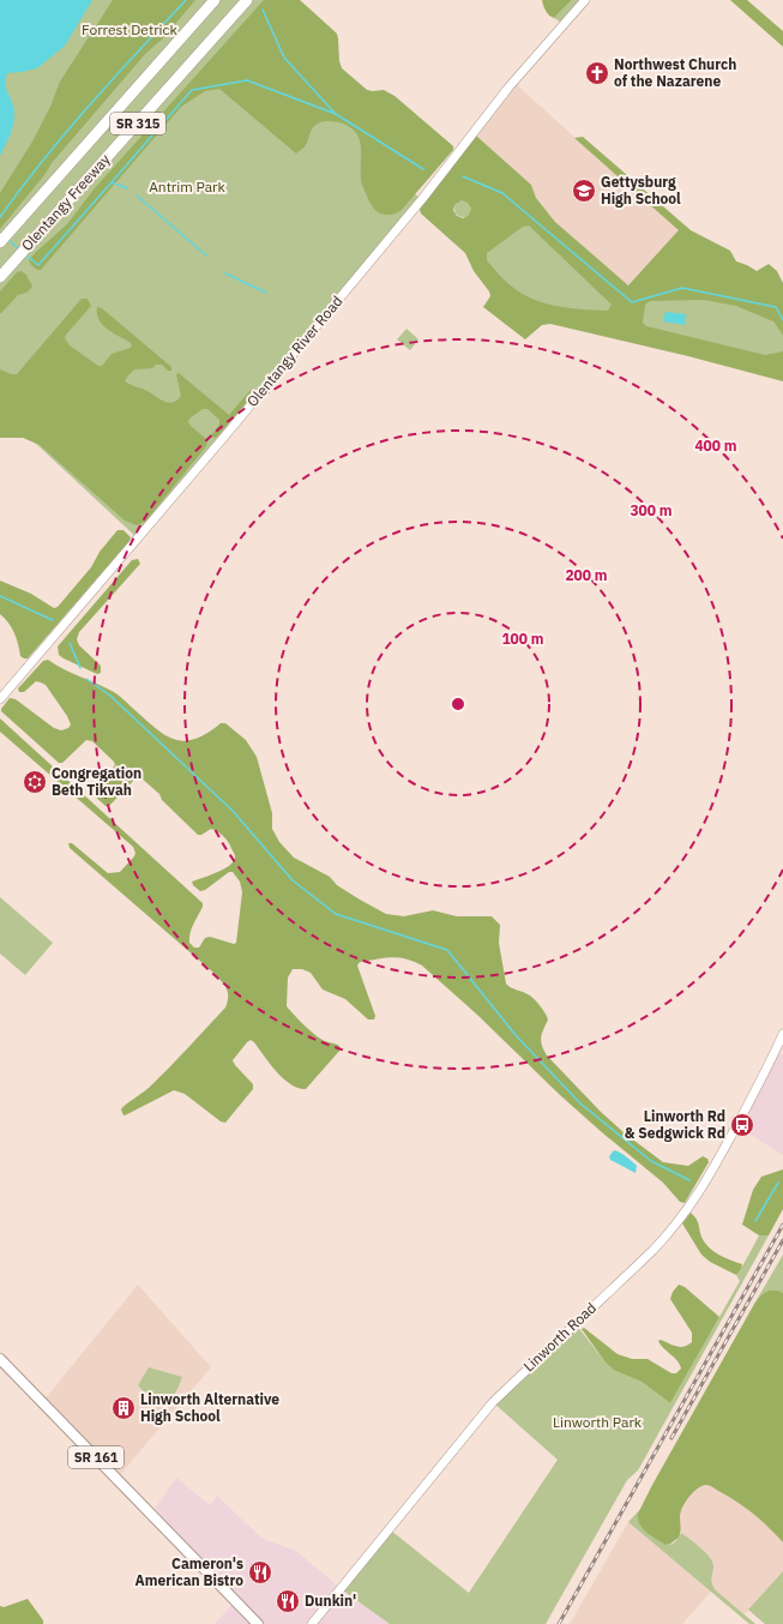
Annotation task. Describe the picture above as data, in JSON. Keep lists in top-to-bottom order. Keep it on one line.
{"streets":{"highway":["SR 315","Olentangy Freeway"],"main road":["Olentangy River Road","Linworth Road","SR 161"]},"parks":["Forrest Detrick","Antrim Park","Linworth Park"],"places":{"church":["Northwest Church of the Nazarene"],"school or university":["Gettysburg High School"],"synagogue":["Congregation Beth Tikvah"],"bus stop":["Linworth Rd & Sedgwick Rd"],"building":["Linworth Alternative High School"],"restaurant":["Cameron's American Bistro","Dunkin'"]},"rings":["400 m","300 m","200 m","100 m"]}
